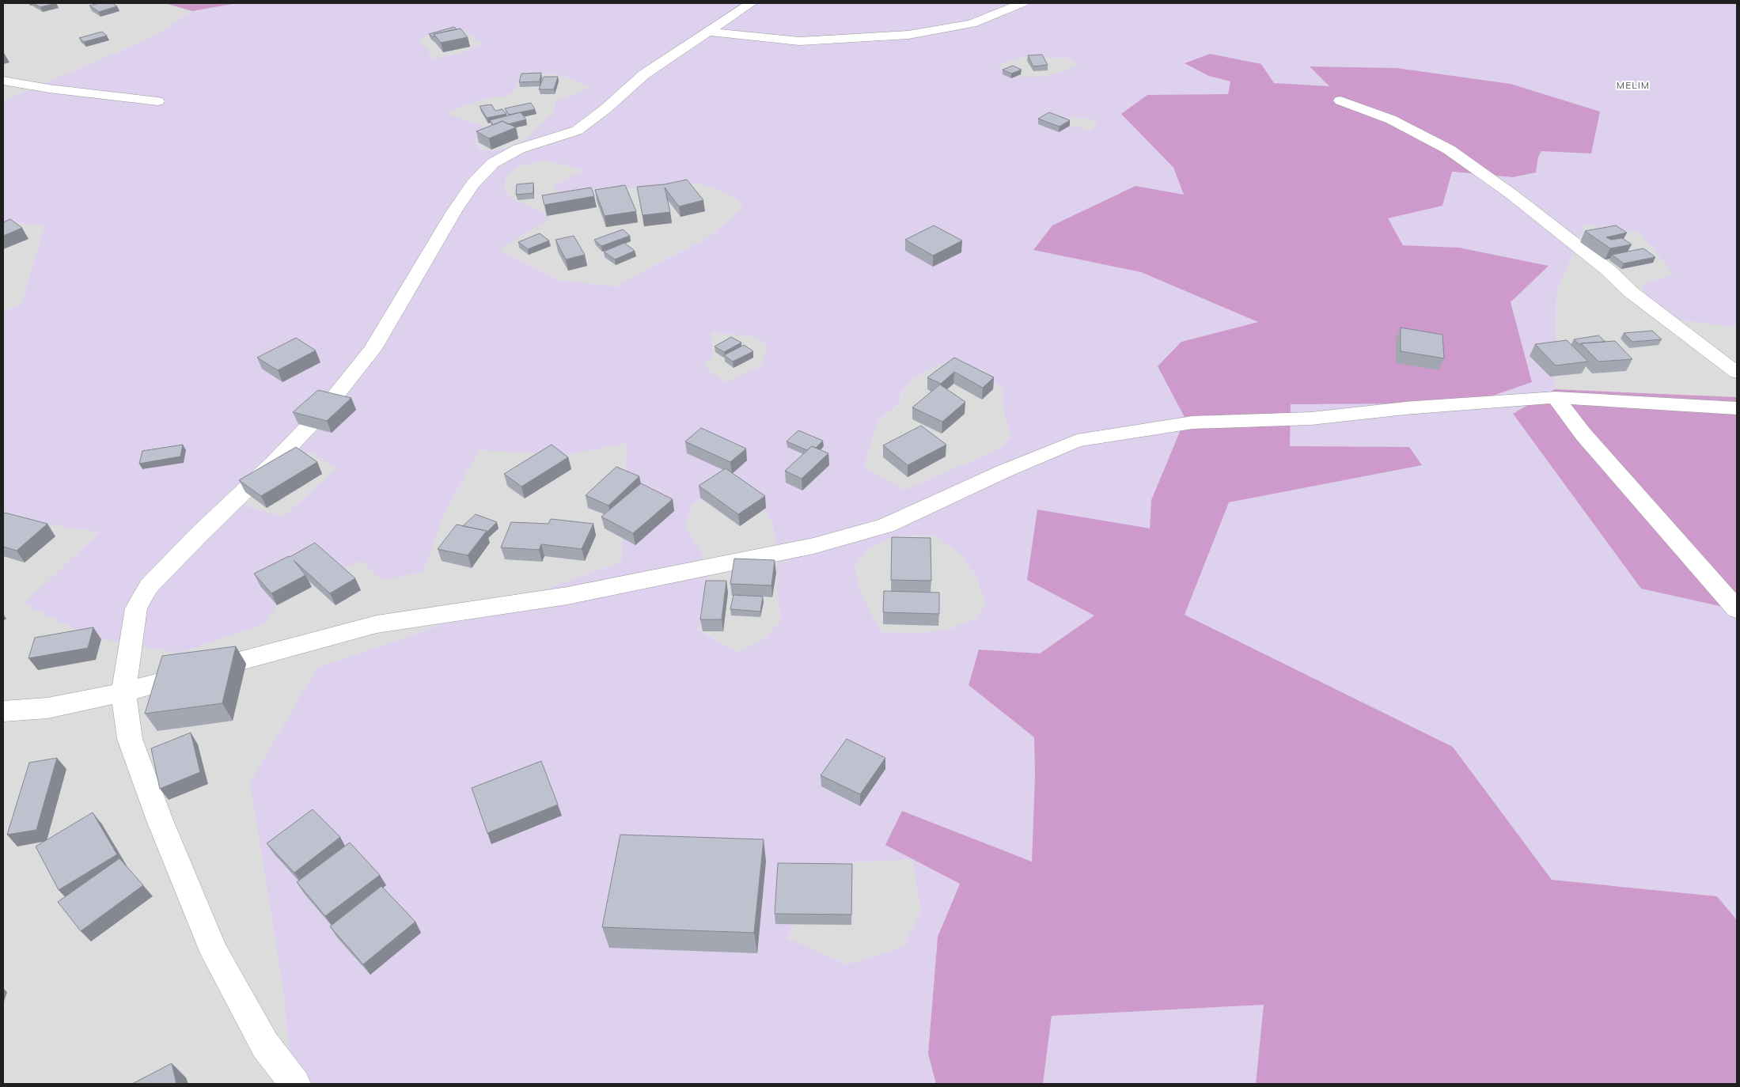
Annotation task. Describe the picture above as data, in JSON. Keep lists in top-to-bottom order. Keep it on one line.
{"districts":["MELIM"]}
